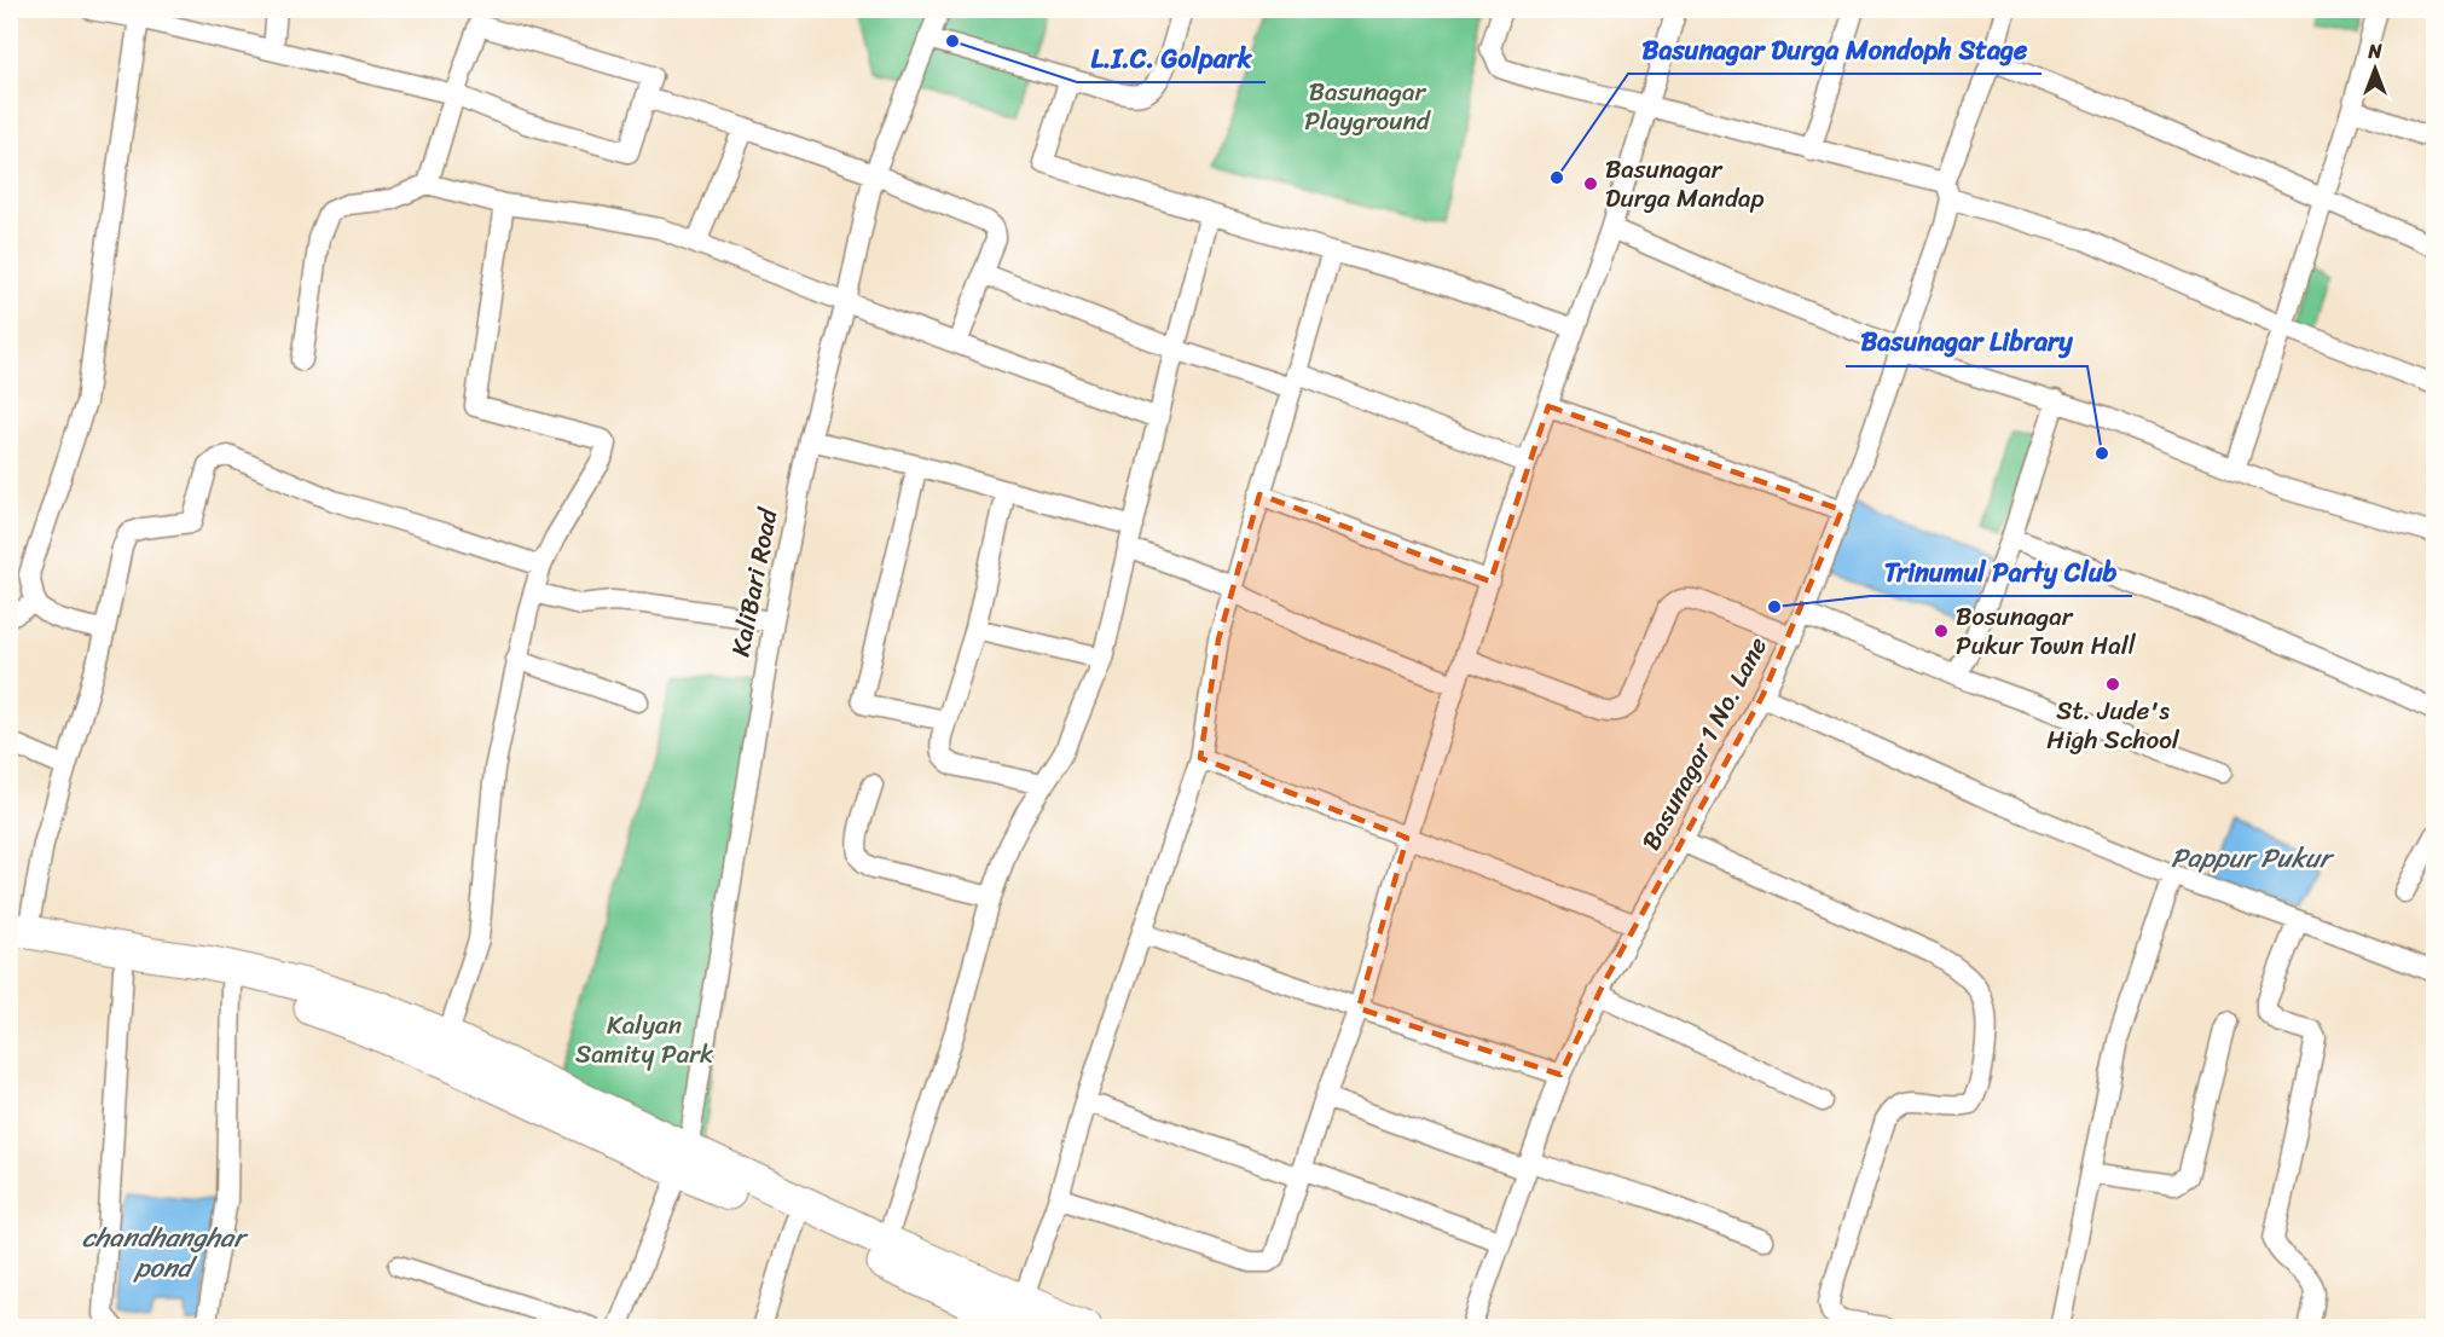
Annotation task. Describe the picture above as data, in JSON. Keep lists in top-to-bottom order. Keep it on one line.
{"streets":{"street":["KaliBari Road","Basunagar 1 No. Lane"]},"water":["Pappur Pukur","chandhanghar pond"],"parks":["Basunagar Playground","Kalyan Samity Park"],"places":["L.I.C. Golpark","Basunagar Durga Mondoph Stage","Basunagar Durga Mandap","Basunagar Library","Trinumul Party Club","Bosunagar Pukur Town Hall","St. Jude's High School"],"north":"top"}
